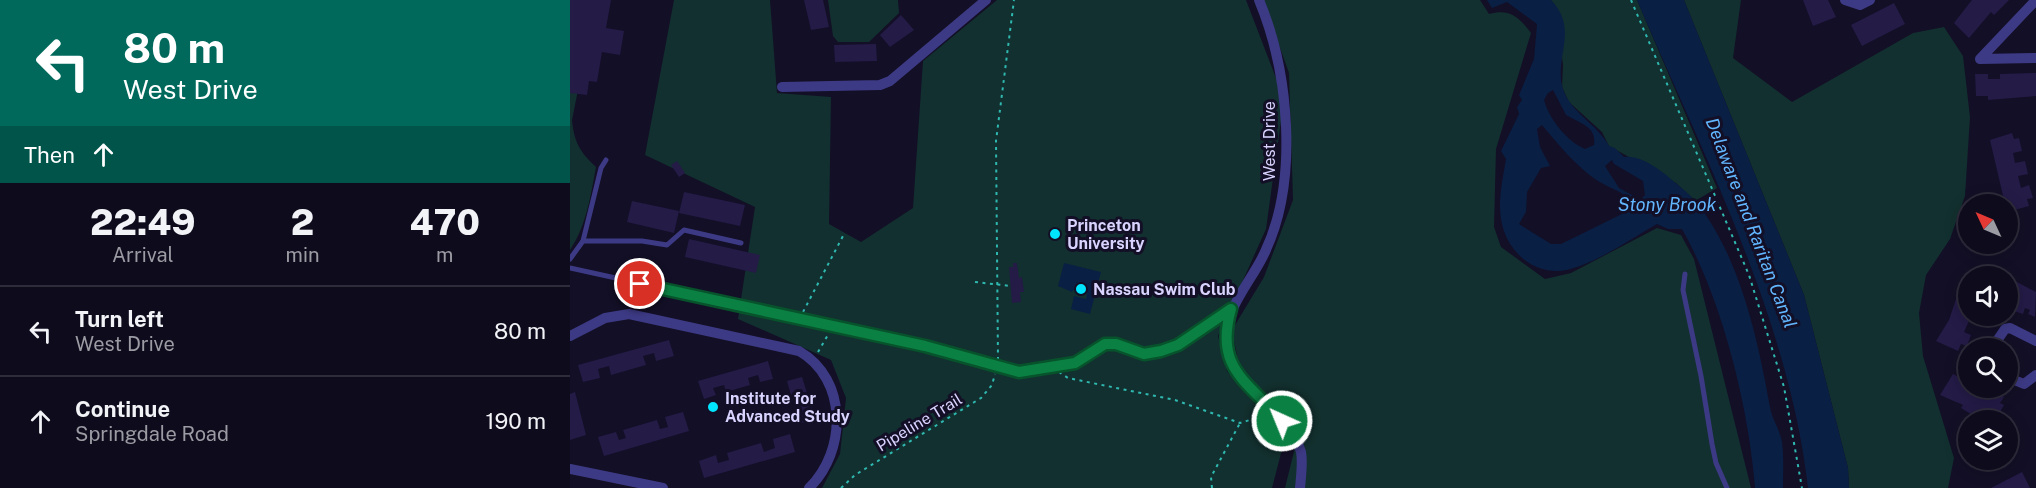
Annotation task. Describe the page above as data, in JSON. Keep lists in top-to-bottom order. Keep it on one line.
{"streets":{"street":["West Drive"],"path":["Pipeline Trail"]},"crossings":[["West Drive","Pipeline Trail"]],"water":["Stony Brook","Delaware and Raritan Canal"],"places":["Princeton University","Nassau Swim Club","Institute for Advanced Study"],"north":"top left","page":{"turn":["80 m","West Drive"],"then":"Then","eta":["22:49","Arrival","2","min","470","m"],"list":[{"name":"Turn left","note":"West Drive","value":"80 m"},{"name":"Continue","note":"Springdale Road","value":"190 m"}]}}
